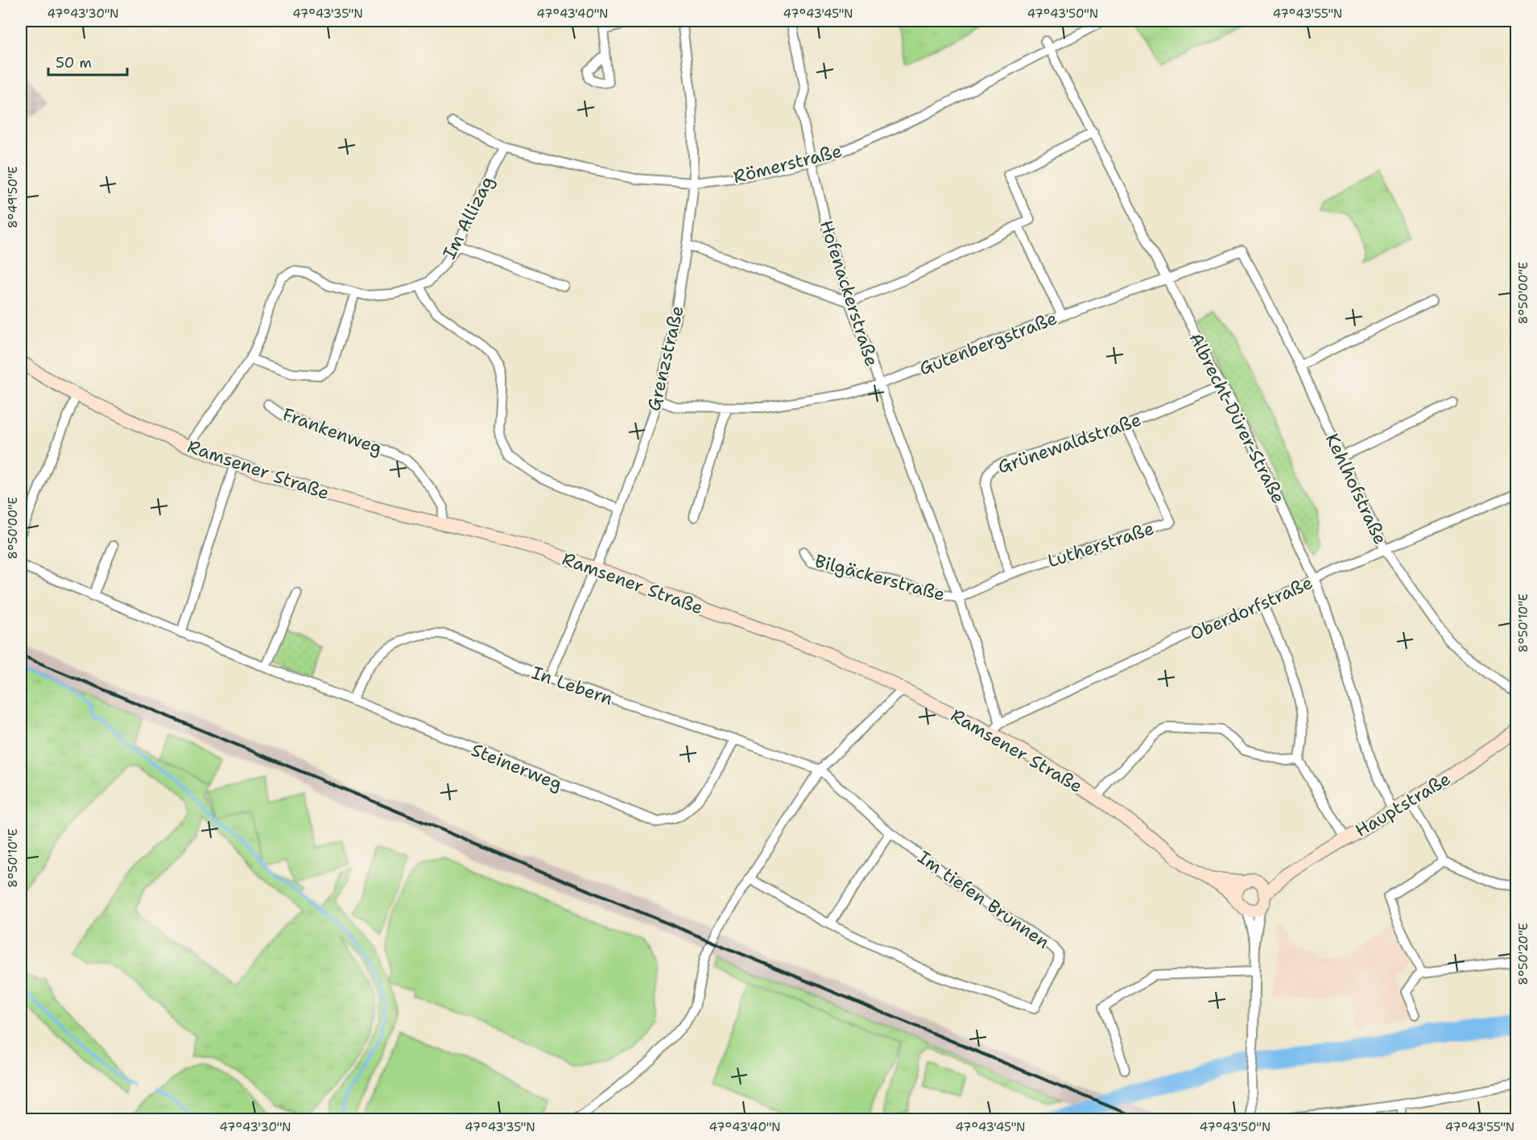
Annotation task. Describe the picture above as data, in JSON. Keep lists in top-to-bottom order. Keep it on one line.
{"streets":{"main road":["Ramsener Straße","Hauptstraße"],"street":["Römerstraße","Im Allizag","Hofenackerstraße","Gutenbergstraße","Grenzstraße","Albrecht-Dürer-Straße","Frankenweg","Grünewaldstraße","Kehlhofstraße","Lutherstraße","Bilgäckerstraße","Oberdorfstraße","In Lebern","Steinerweg","Im tiefen Brunnen"]},"crossings":[["Römerstraße","Im Allizag"],["Römerstraße","Hofenackerstraße"],["Römerstraße","Grenzstraße"],["Römerstraße","Albrecht-Dürer-Straße"],["Im Allizag","Ramsener Straße"],["Hofenackerstraße","Gutenbergstraße"],["Hofenackerstraße","Ramsener Straße"],["Hofenackerstraße","Lutherstraße"],["Hofenackerstraße","Bilgäckerstraße"],["Hofenackerstraße","Oberdorfstraße"],["Gutenbergstraße","Grenzstraße"],["Gutenbergstraße","Albrecht-Dürer-Straße"],["Gutenbergstraße","Kehlhofstraße"],["Grenzstraße","Ramsener Straße"],["Grenzstraße","In Lebern"],["Albrecht-Dürer-Straße","Grünewaldstraße"],["Albrecht-Dürer-Straße","Oberdorfstraße"],["Albrecht-Dürer-Straße","Hauptstraße"],["Frankenweg","Ramsener Straße"],["Grünewaldstraße","Lutherstraße"],["Ramsener Straße","Oberdorfstraße"],["Kehlhofstraße","Oberdorfstraße"],["Lutherstraße","Bilgäckerstraße"],["In Lebern","Steinerweg"],["In Lebern","Im tiefen Brunnen"]],"scale_bar":"50 m","coordinates":["47°43'30\"N","47°43'35\"N","47°43'40\"N","47°43'45\"N","47°43'50\"N","47°43'55\"N","8°49'50\"E","8°50'00\"E","8°50'10\"E","8°50'20\"E"]}
